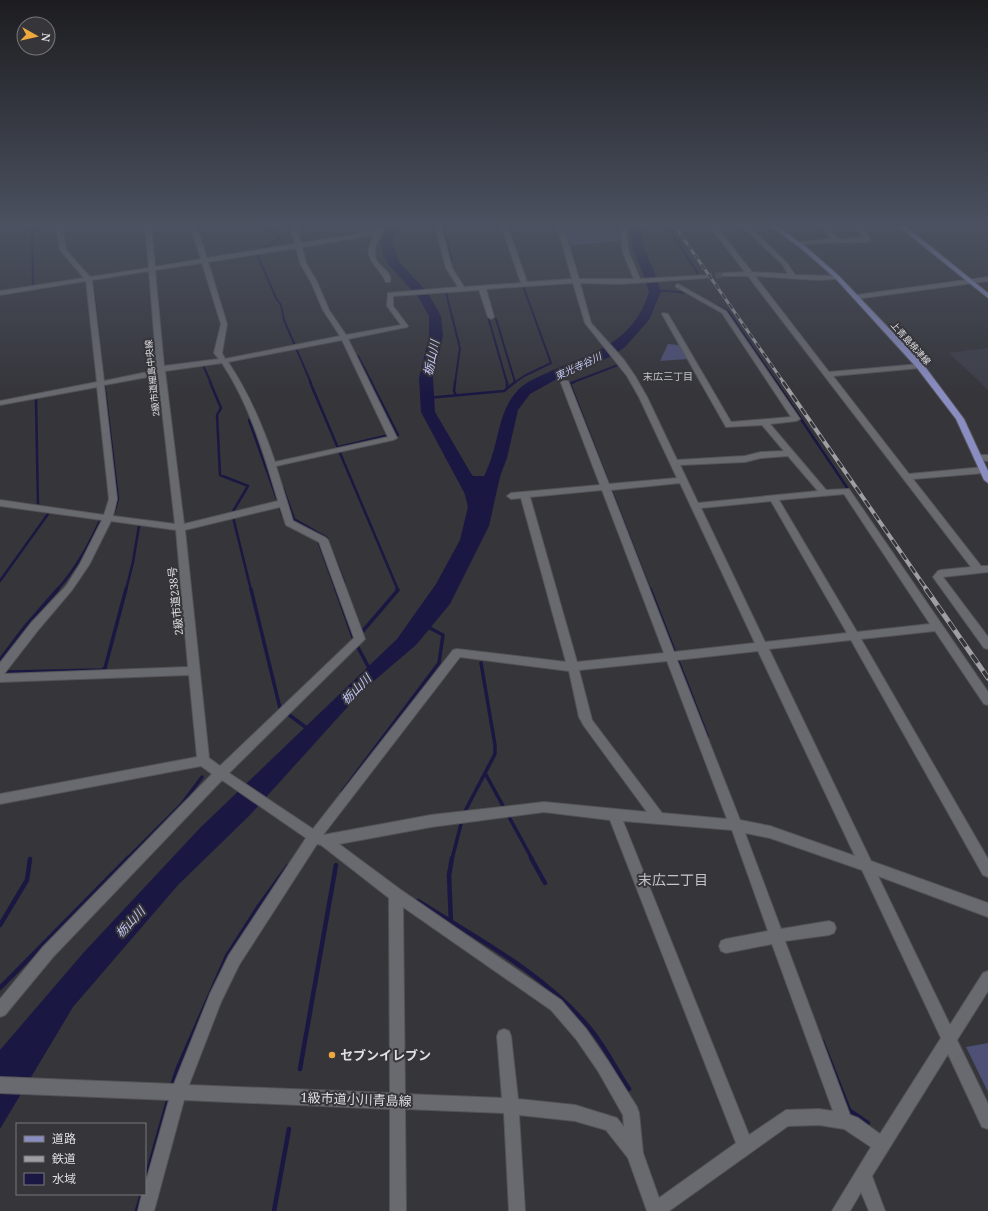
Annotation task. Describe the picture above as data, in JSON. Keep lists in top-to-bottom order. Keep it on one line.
{"streets":{"main road":["上青島焼津線"],"street":["2級市道細島中央線","2級市道238号","1級市道小川青島線"]},"crossings":[["2級市道細島中央線","2級市道238号"]],"districts":["末広三丁目","末広二丁目"],"water":["栃山川","東光寺谷川"],"places":["セブンイレブン"],"legend":["道路","鉄道","水域"],"north":"right"}
